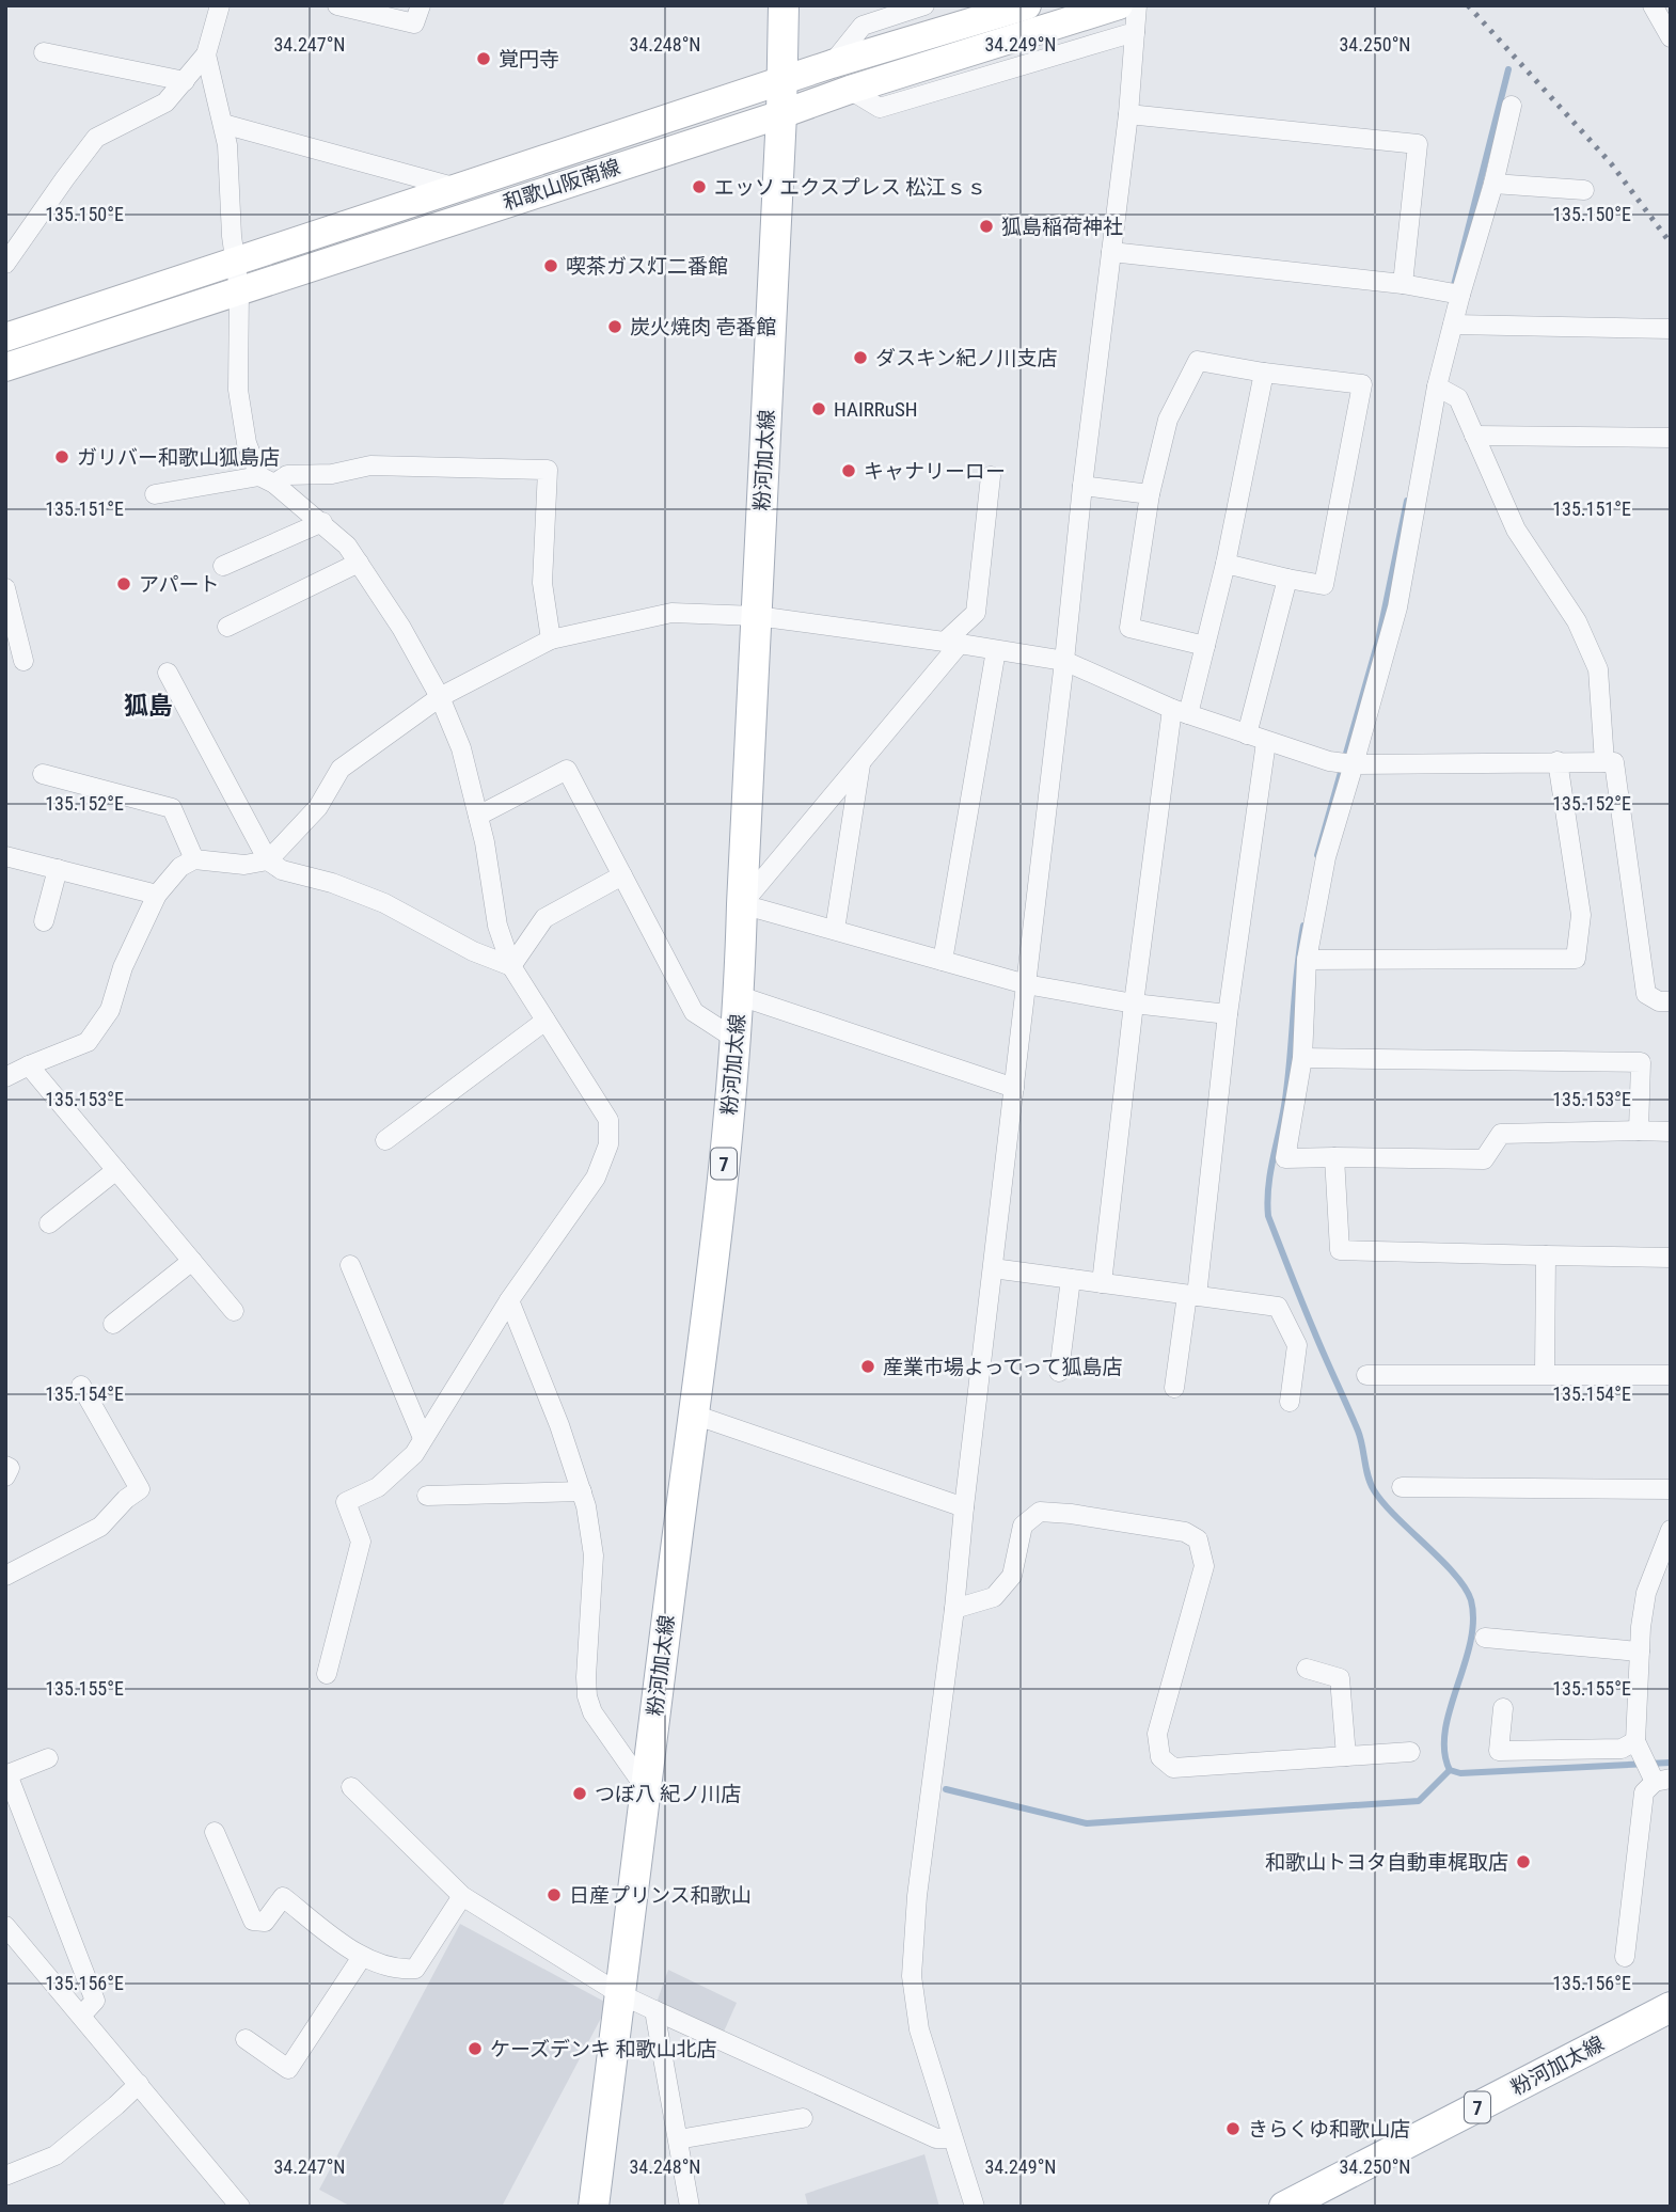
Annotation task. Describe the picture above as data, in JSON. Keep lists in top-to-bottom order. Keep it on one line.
{"streets":{"main road":["和歌山阪南線","粉河加太線","7"]},"crossings":[["和歌山阪南線","粉河加太線"]],"districts":["狐島"],"places":["覚円寺","エッソ エクスプレス 松江ｓｓ","狐島稲荷神社","喫茶ガス灯二番館","炭火焼肉 壱番館","ダスキン紀ノ川支店","HAIRRuSH","ガリバー和歌山狐島店","キャナリーロー","アパート","産業市場よってって狐島店","つぼ八 紀ノ川店","和歌山トヨタ自動車梶取店","日産プリンス和歌山","ケーズデンキ 和歌山北店","きらくゆ和歌山店"],"coordinates":["34.247°N","34.248°N","34.249°N","34.250°N","135.150°E","135.151°E","135.152°E","135.153°E","135.154°E","135.155°E","135.156°E"]}
